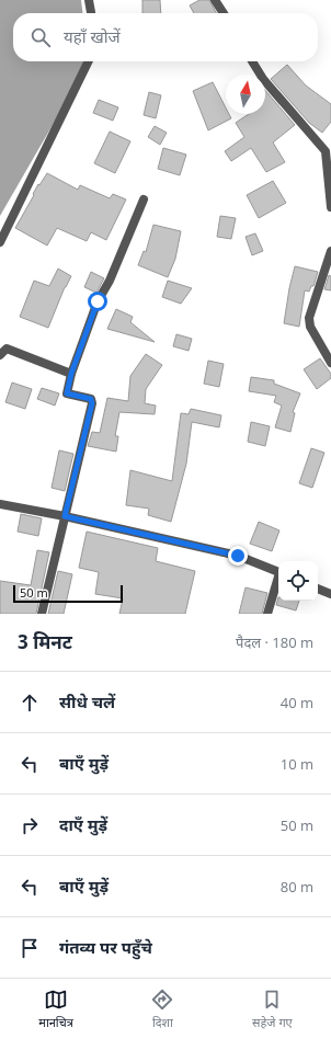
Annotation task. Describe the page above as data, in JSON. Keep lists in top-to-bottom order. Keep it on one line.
{"scale_bar":"50 m","north":"top","page":{"search":"यहाँ खोजें","scale":"50 m","heading":["3 मिनट","पैदल · 180 m"],"list":[["सीधे चलें","40 m"],["बाएँ मुड़ें","10 m"],["दाएँ मुड़ें","50 m"],["बाएँ मुड़ें","80 m"],"गंतव्य पर पहुँचे"],"nav":["मानचित्र","दिशा","सहेजे गए"]}}
